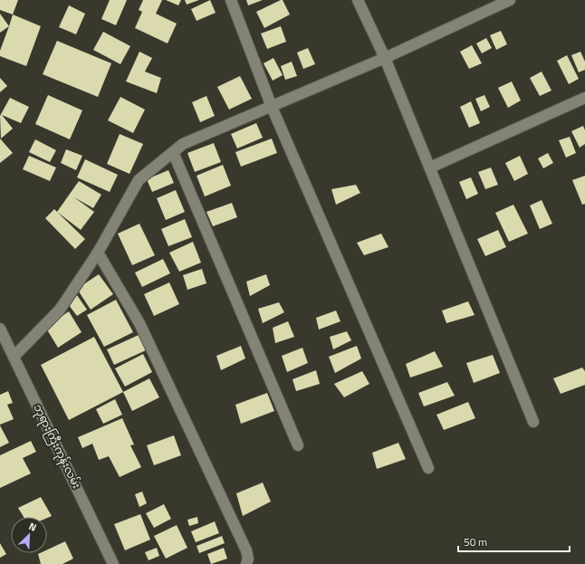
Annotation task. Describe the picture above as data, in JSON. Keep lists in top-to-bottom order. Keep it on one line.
{"streets":{"street":["ဘုရားကြီးကုန်းလမ်း"]},"scale_bar":"50 m","north":"top right"}
